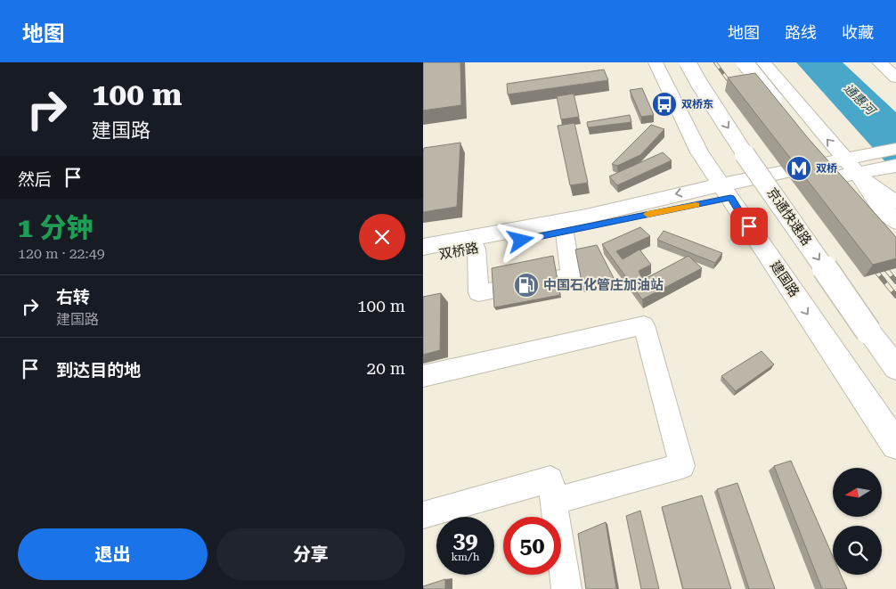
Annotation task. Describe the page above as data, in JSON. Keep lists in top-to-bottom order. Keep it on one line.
{"streets":{"main road":["京通快速路","双桥路","建国路"]},"crossings":[["双桥路","建国路"]],"water":["通惠河"],"places":{"bus stop":["双桥东"],"metro station":["双桥"],"fuel station":["中国石化管庄加油站"]},"north":"left","page":{"header":"地图","nav":["地图","路线","收藏"],"turn":["100 m","建国路"],"then":"然后","heading":["1 分钟","120 m · 22:49"],"list":[{"name":"右转","note":"建国路","value":"100 m"},{"name":"到达目的地","value":"20 m"}],"speed":"39 km/h","limit":"50","buttons":["退出","分享"]}}
